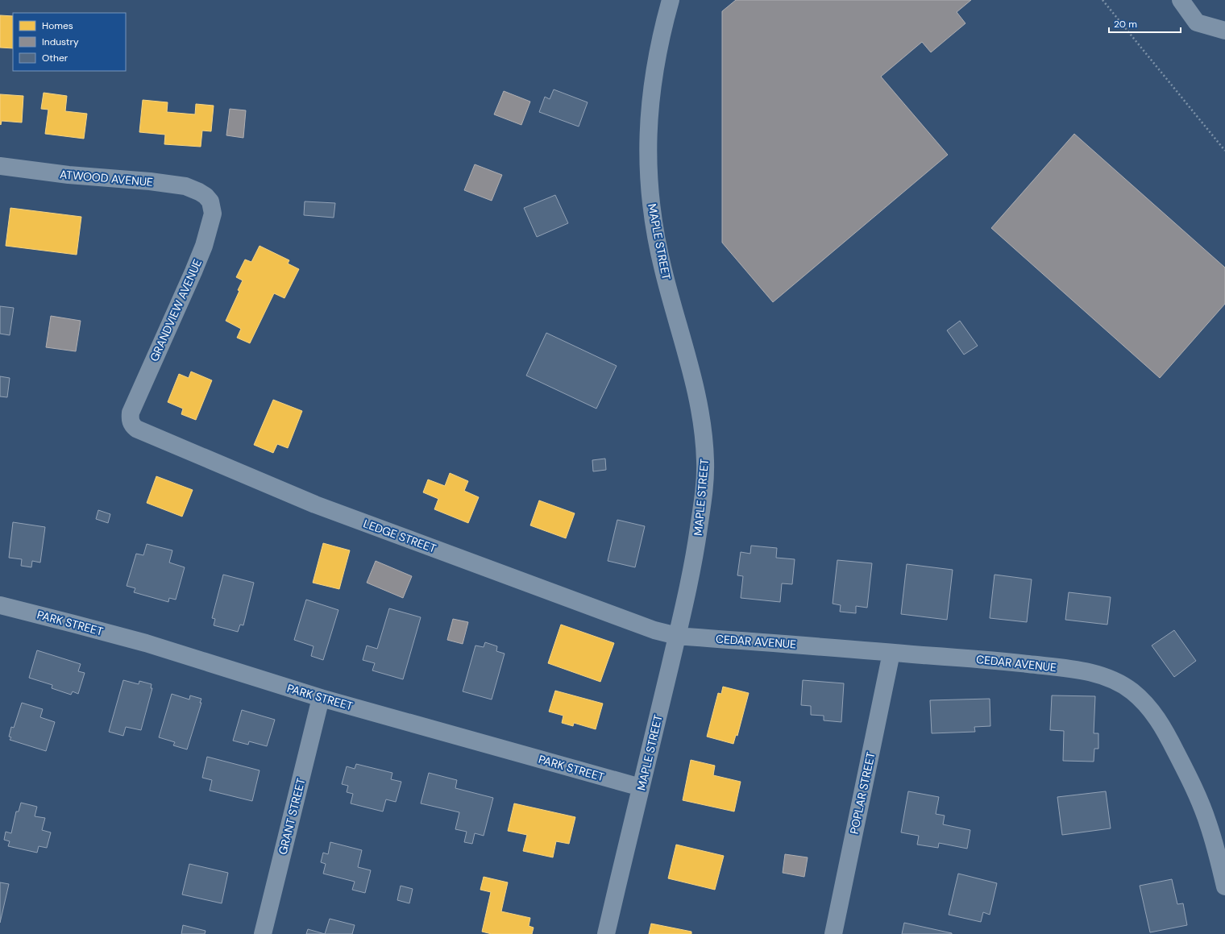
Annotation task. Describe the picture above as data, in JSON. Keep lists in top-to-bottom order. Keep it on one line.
{"streets":{"street":["ATWOOD AVENUE","MAPLE STREET","GRANDVIEW AVENUE","LEDGE STREET","PARK STREET","CEDAR AVENUE","POPLAR STREET","GRANT STREET"]},"crossings":[["ATWOOD AVENUE","GRANDVIEW AVENUE"],["MAPLE STREET","LEDGE STREET"],["MAPLE STREET","PARK STREET"],["MAPLE STREET","CEDAR AVENUE"],["GRANDVIEW AVENUE","LEDGE STREET"],["LEDGE STREET","CEDAR AVENUE"],["PARK STREET","GRANT STREET"],["CEDAR AVENUE","POPLAR STREET"]],"legend":["Homes","Industry","Other"],"scale_bar":"20 m"}
